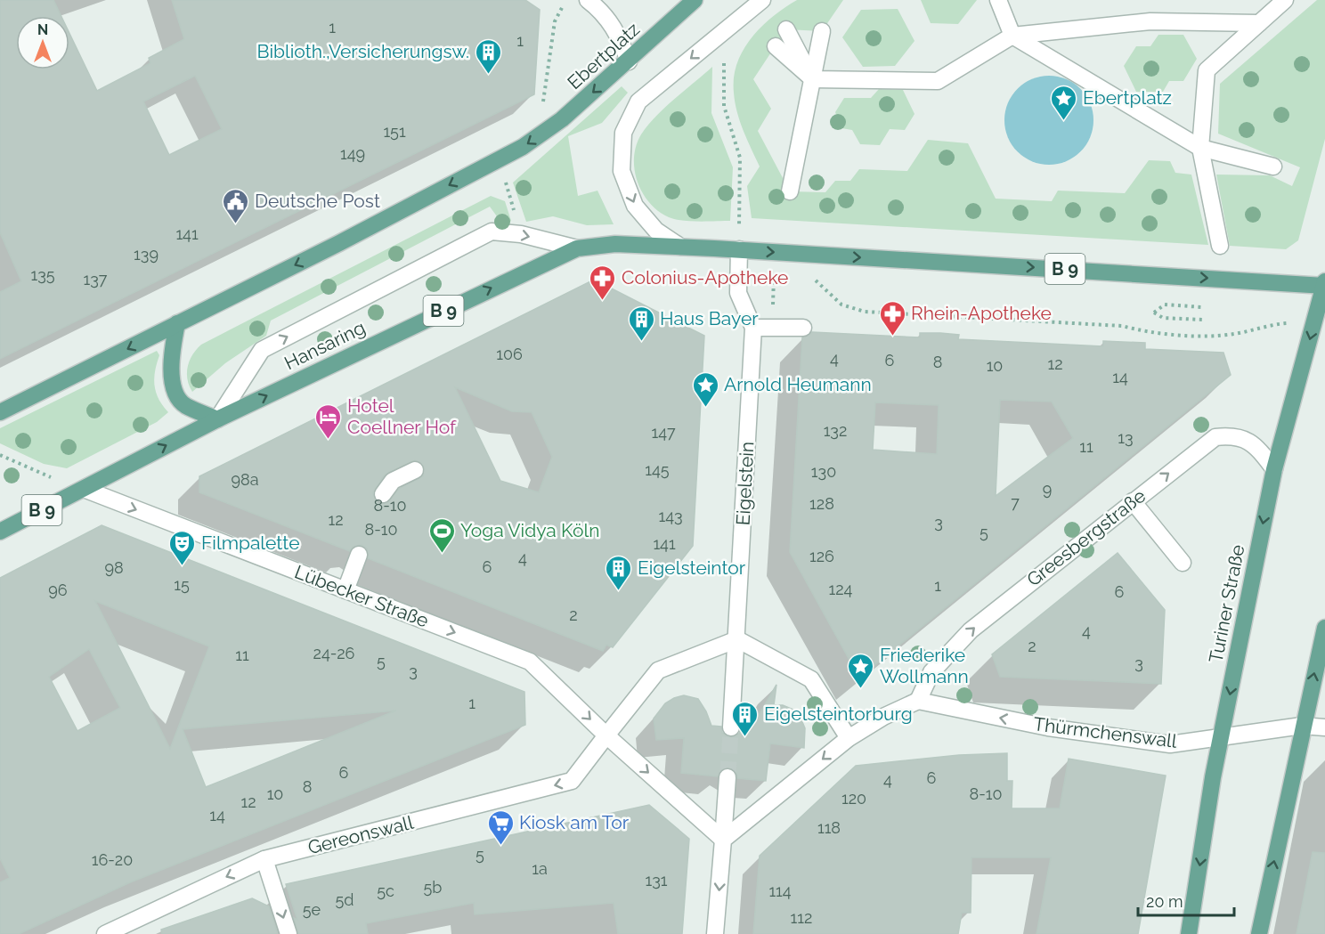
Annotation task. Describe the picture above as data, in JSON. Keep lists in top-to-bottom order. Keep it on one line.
{"streets":{"main road":["Ebertplatz","B 9","Hansaring","Turiner Straße"],"street":["Eigelstein","Greesbergstraße","Lübecker Straße","Thürmchenswall","Gereonswall"]},"crossings":[["B 9","Hansaring"],["B 9","Eigelstein"],["B 9","Turiner Straße"],["Hansaring","Lübecker Straße"],["Greesbergstraße","Turiner Straße"],["Greesbergstraße","Thürmchenswall"],["Lübecker Straße","Gereonswall"],["Turiner Straße","Thürmchenswall"]],"one_way":["Ebertplatz","Greesbergstraße","Lübecker Straße","Thürmchenswall","Gereonswall"],"places":{"building":["Biblioth.,Versicherungsw.","Haus Bayer","Eigelsteintor","Eigelsteintorburg"],"place":["Ebertplatz","Arnold Heumann","Friederike Wollmann"],"public building":["Deutsche Post"],"pharmacy":["Colonius-Apotheke","Rhein-Apotheke"],"hotel":["Hotel Coellner Hof"],"sports":["Yoga Vidya Köln"],"theatre":["Filmpalette"],"supermarket":["Kiosk am Tor"]},"house_numbers":["1","1","151","149","141","139","135","137","106","4","6","8","12","10","14","132","147","13","11","145","130","98a","9","7","128","8-10","143","12","3","8-10","5","141","126","4","6","98","15","1","124","96","6","2","4","2","24-26","11","5","3","3","1","6","6","4","8","10","8-10","120","12","14","118","5","16-20","1a","131","5b","5c","114","5d","5e","112"],"scale_bar":"20 m","north":"top"}
